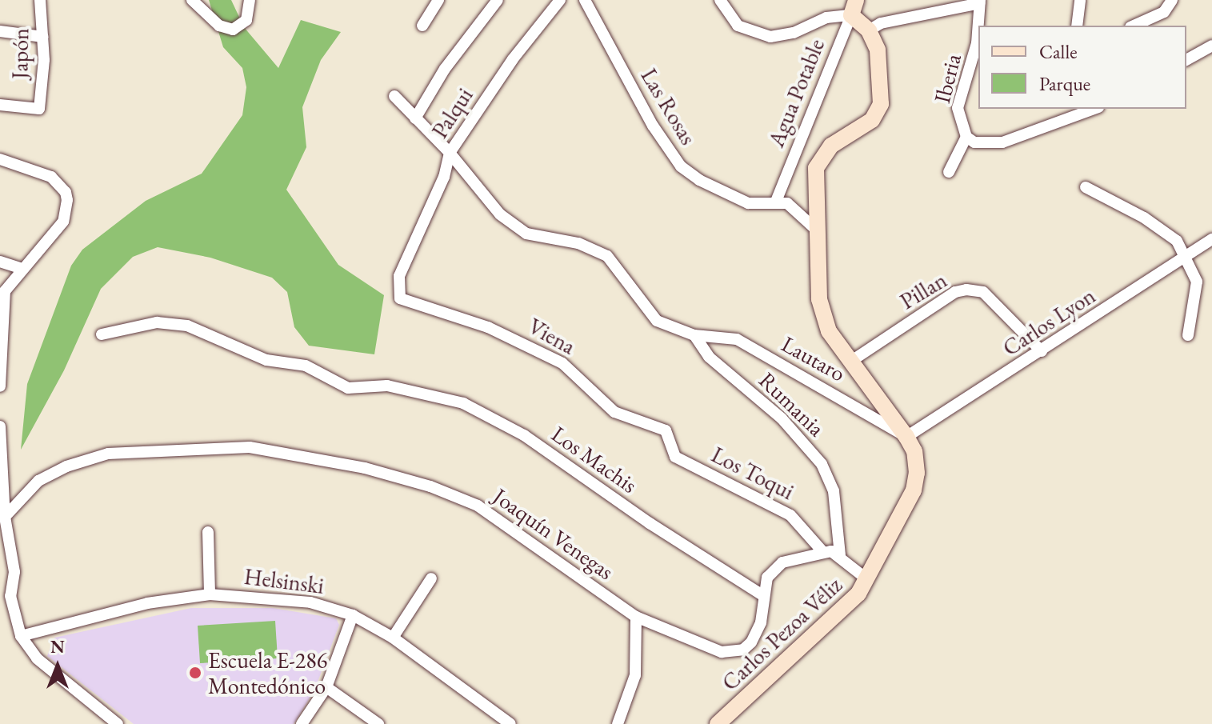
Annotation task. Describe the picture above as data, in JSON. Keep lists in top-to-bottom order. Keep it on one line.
{"streets":{"main road":["Carlos Pezoa Véliz"],"street":["Japón","Iberia","Agua Potable","Las Rosas","Palqui","Pillan","Carlos Lyon","Viena","Lautaro","Rumania","Los Machis","Los Toqui","Joaquín Venegas","Helsinski"]},"crossings":[["Agua Potable","Las Rosas"],["Las Rosas","Carlos Pezoa Véliz"],["Palqui","Viena"],["Palqui","Lautaro"],["Pillan","Carlos Lyon"],["Pillan","Carlos Pezoa Véliz"],["Carlos Lyon","Lautaro"],["Carlos Lyon","Carlos Pezoa Véliz"],["Viena","Los Toqui"],["Lautaro","Rumania"],["Lautaro","Carlos Pezoa Véliz"],["Los Machis","Joaquín Venegas"],["Los Toqui","Joaquín Venegas"]],"places":["Escuela E-286 Montedónico"],"legend":["Calle","Parque"],"north":"top"}
